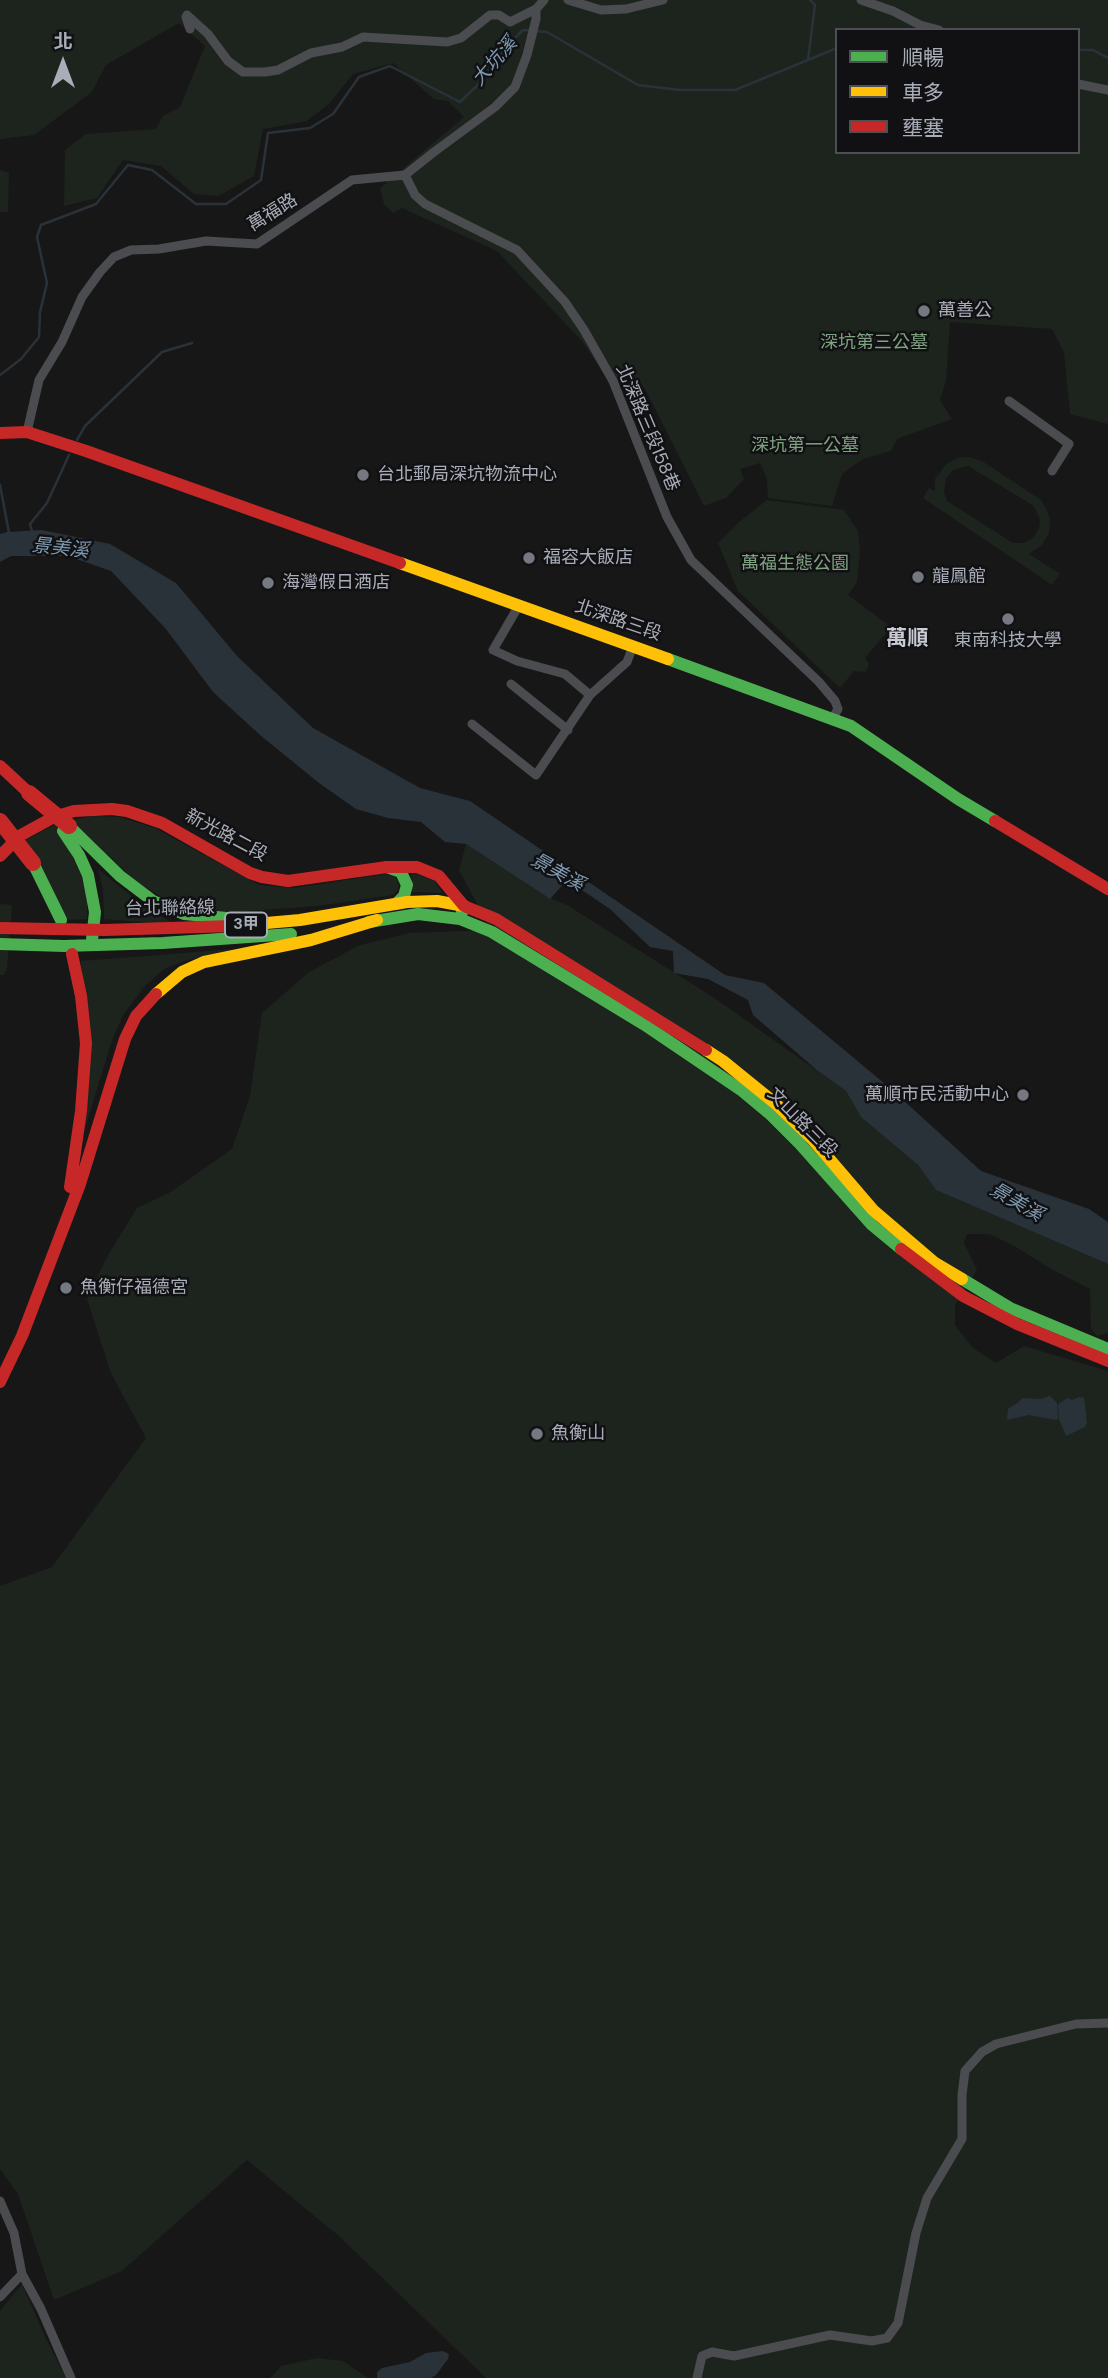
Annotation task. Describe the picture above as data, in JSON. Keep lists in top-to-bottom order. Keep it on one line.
{"streets":{"main road":["北深路三段","新光路二段","台北聯絡線","3甲","文山路三段"],"street":["萬福路","北深路三段158巷"]},"crossings":[["萬福路","北深路三段158巷"],["萬福路","北深路三段"],["北深路三段158巷","北深路三段"],["新光路二段","台北聯絡線"],["新光路二段","文山路三段"],["台北聯絡線","文山路三段"]],"districts":["萬順"],"water":["大坑溪","景美溪"],"parks":["深坑第三公墓","深坑第一公墓","萬福生態公園"],"places":["萬善公","台北郵局深坑物流中心","福容大飯店","龍鳳館","海灣假日酒店","東南科技大學","萬順市民活動中心","魚衡仔福德宮","魚衡山"],"legend":["順暢","車多","壅塞"],"north":"top"}
